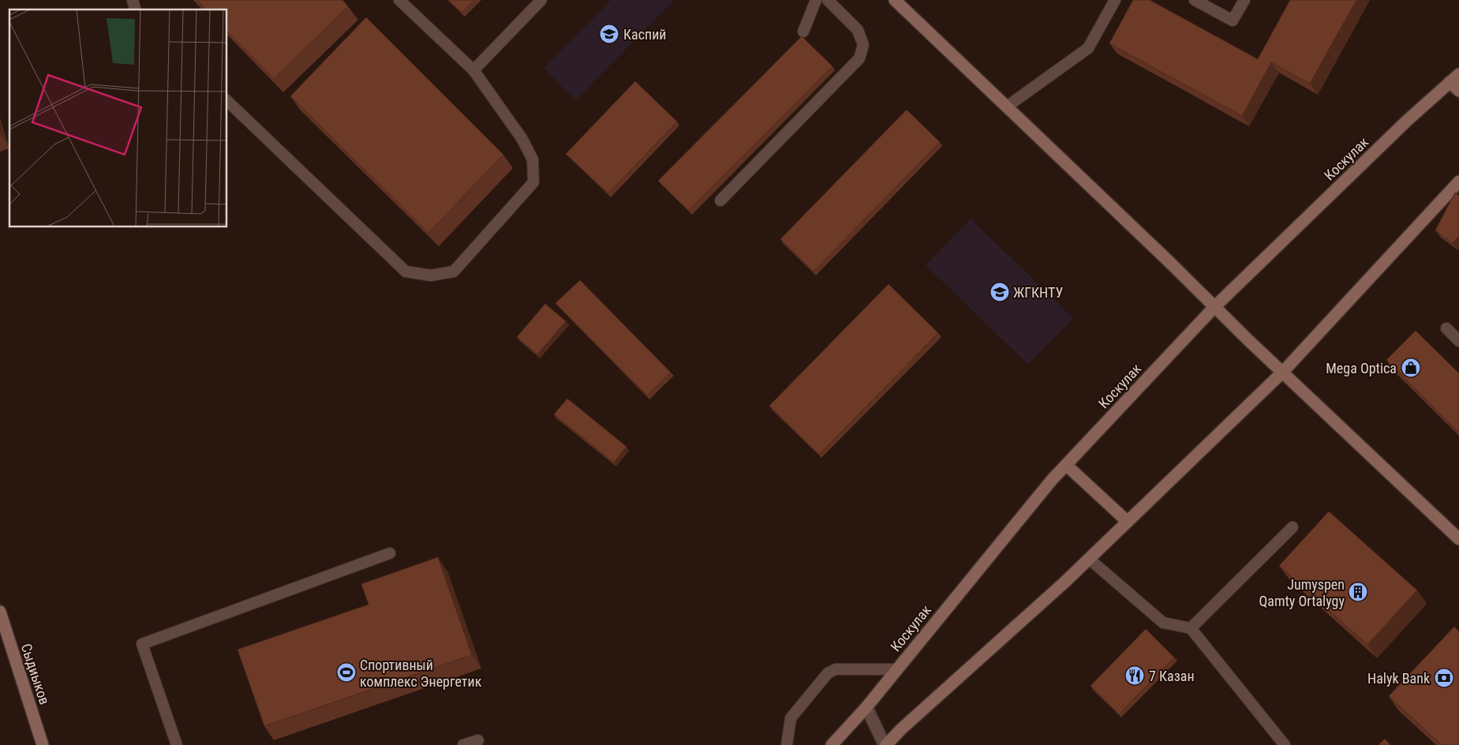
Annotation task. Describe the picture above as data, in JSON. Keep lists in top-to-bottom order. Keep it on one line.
{"streets":{"street":["Коскулак","Сыдиыков"]},"places":{"school or university":["Каспий","ЖГКНТУ"],"shop":["Mega Optica"],"building":["Jumyspen Qamty Ortalygy"],"sports":["Спортивный комплекс Энергетик"],"restaurant":["7 Казан"],"bank":["Halyk Bank"]}}
